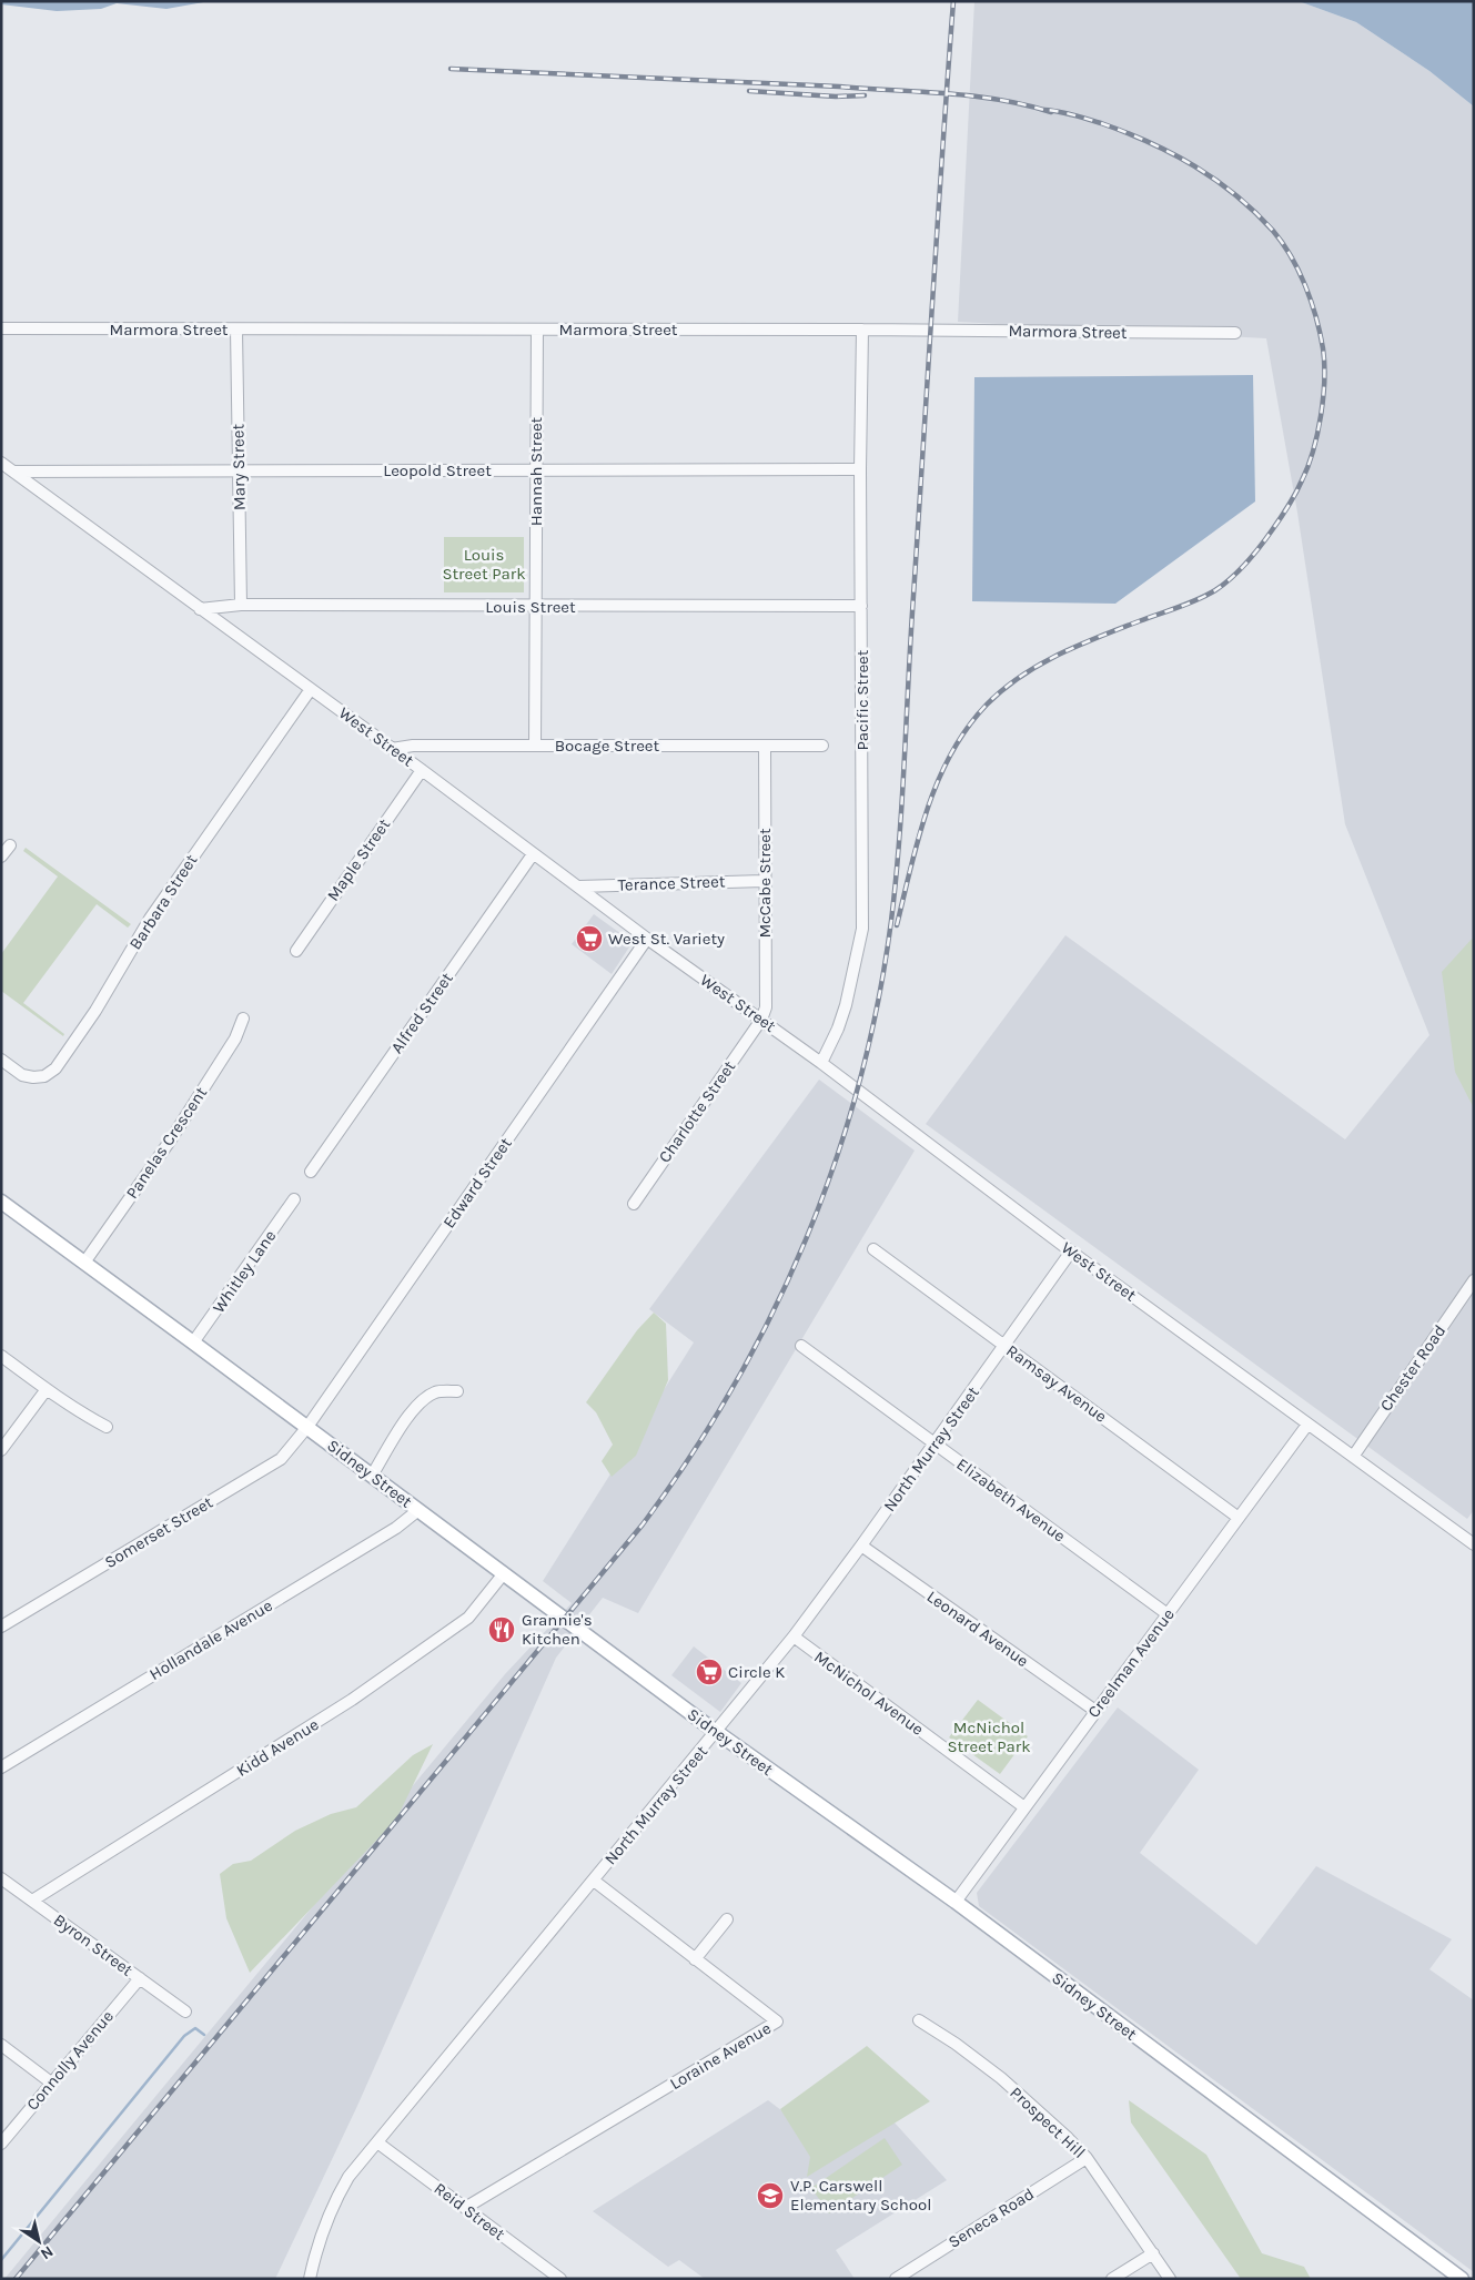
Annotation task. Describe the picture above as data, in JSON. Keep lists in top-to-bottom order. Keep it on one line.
{"streets":{"main road":["Sidney Street"],"street":["Marmora Street","Mary Street","Leopold Street","Hannah Street","Louis Street","Pacific Street","West Street","Bocage Street","Maple Street","Terance Street","McCabe Street","Barbara Street","Alfred Street","Charlotte Street","Panelas Crescent","Edward Street","Whitley Lane","Chester Road","Ramsay Avenue","North Murray Street","Elizabeth Avenue","Somerset Street","Leonard Avenue","Hollandale Avenue","Creelman Avenue","McNichol Avenue","Kidd Avenue","Byron Street","Loraine Avenue","Connolly Avenue","Prospect Hill","Reid Street","Seneca Road"]},"crossings":[["Marmora Street","Mary Street"],["Marmora Street","Hannah Street"],["Marmora Street","Pacific Street"],["Mary Street","Leopold Street"],["Mary Street","Louis Street"],["Leopold Street","Hannah Street"],["Leopold Street","Pacific Street"],["Leopold Street","West Street"],["Hannah Street","Louis Street"],["Hannah Street","Bocage Street"],["Louis Street","Pacific Street"],["Louis Street","West Street"],["Pacific Street","West Street"],["West Street","Bocage Street"],["West Street","Maple Street"],["West Street","Terance Street"],["West Street","McCabe Street"],["West Street","Barbara Street"],["West Street","Alfred Street"],["West Street","Charlotte Street"],["West Street","Edward Street"],["West Street","Chester Road"],["West Street","North Murray Street"],["West Street","Creelman Avenue"],["Bocage Street","McCabe Street"],["Terance Street","McCabe Street"],["McCabe Street","Charlotte Street"],["Panelas Crescent","Sidney Street"],["Edward Street","Sidney Street"],["Edward Street","Somerset Street"],["Whitley Lane","Sidney Street"],["Ramsay Avenue","North Murray Street"],["Ramsay Avenue","Creelman Avenue"],["North Murray Street","Sidney Street"],["North Murray Street","Elizabeth Avenue"],["North Murray Street","Leonard Avenue"],["North Murray Street","McNichol Avenue"],["North Murray Street","Loraine Avenue"],["North Murray Street","Reid Street"],["Sidney Street","Somerset Street"],["Sidney Street","Hollandale Avenue"],["Sidney Street","Creelman Avenue"],["Sidney Street","Kidd Avenue"],["Elizabeth Avenue","Creelman Avenue"],["Leonard Avenue","Creelman Avenue"],["Creelman Avenue","McNichol Avenue"],["Kidd Avenue","Byron Street"],["Byron Street","Connolly Avenue"],["Loraine Avenue","Reid Street"],["Prospect Hill","Seneca Road"]],"parks":["Louis Street Park","McNichol Street Park"],"places":{"supermarket":["West St. Variety","Circle K"],"restaurant":["Grannie's Kitchen"],"school or university":["V.P. Carswell Elementary School"]},"north":"bottom right"}
